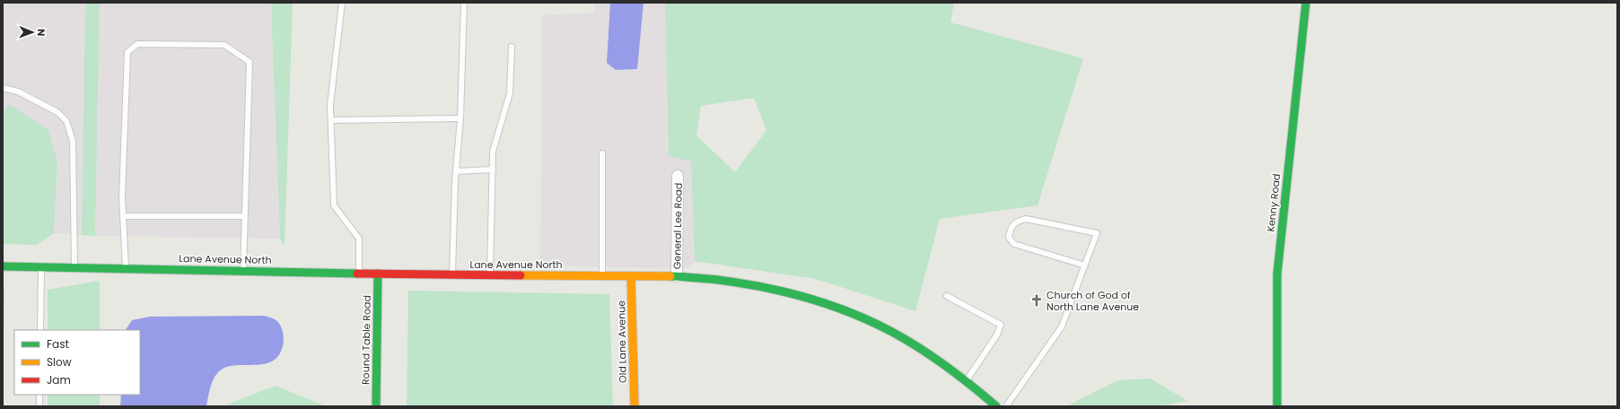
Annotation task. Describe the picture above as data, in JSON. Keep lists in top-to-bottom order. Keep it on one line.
{"streets":{"main road":["Kenny Road","Lane Avenue North","Round Table Road","Old Lane Avenue"],"street":["General Lee Road"]},"crossings":[["General Lee Road","Lane Avenue North"],["Lane Avenue North","Round Table Road"],["Lane Avenue North","Old Lane Avenue"]],"places":{"church":["Church of God of North Lane Avenue"]},"legend":["Fast","Slow","Jam"],"north":"right"}
